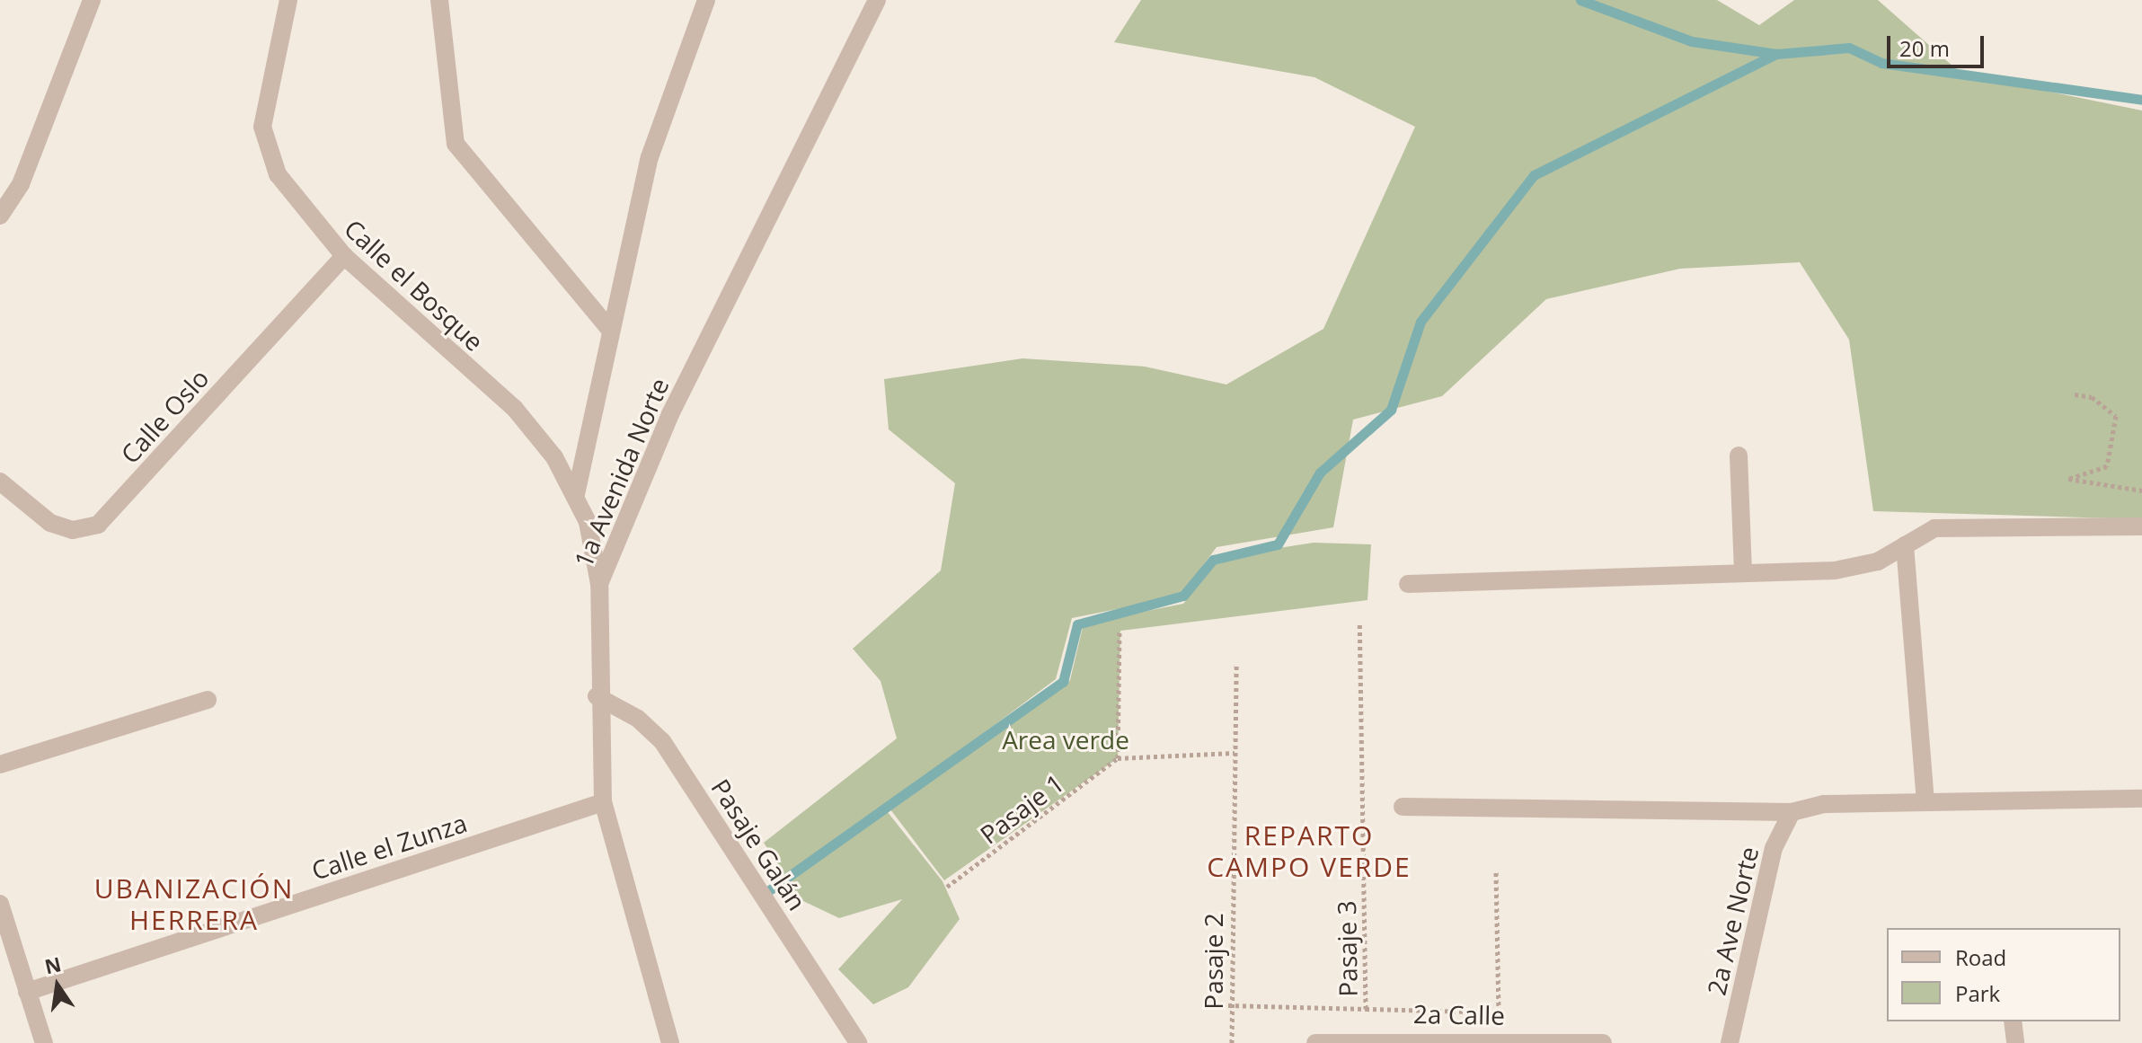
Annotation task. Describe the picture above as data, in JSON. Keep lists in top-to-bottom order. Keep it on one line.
{"streets":{"street":["Calle el Bosque","Calle Oslo","1a Avenida Norte","Pasaje Galán","Calle el Zunza","2a Ave Norte","2a Calle"],"path":["Pasaje 1","Pasaje 3","Pasaje 2"]},"crossings":[["Calle el Bosque","Calle Oslo"],["Calle el Bosque","1a Avenida Norte"],["1a Avenida Norte","Pasaje Galán"],["1a Avenida Norte","Calle el Zunza"],["Pasaje 3","Pasaje 2"]],"districts":["REPARTO CAMPO VERDE","UBANIZACIÓN HERRERA"],"parks":["Area verde"],"legend":["Road","Park"],"scale_bar":"20 m","north":"top"}
